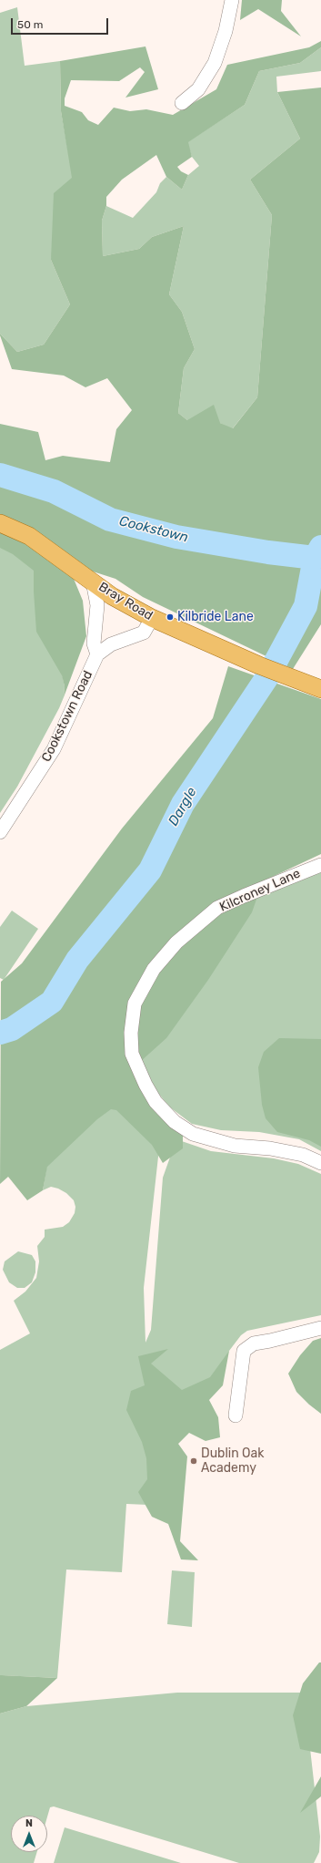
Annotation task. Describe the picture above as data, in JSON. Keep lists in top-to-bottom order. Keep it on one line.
{"streets":{"main road":["Bray Road"],"street":["Cookstown Road","Kilcroney Lane"]},"crossings":[["Bray Road","Cookstown Road"]],"water":["Cookstown","Dargle"],"places":["Kilbride Lane","Dublin Oak Academy"],"scale_bar":"50 m","north":"top"}
